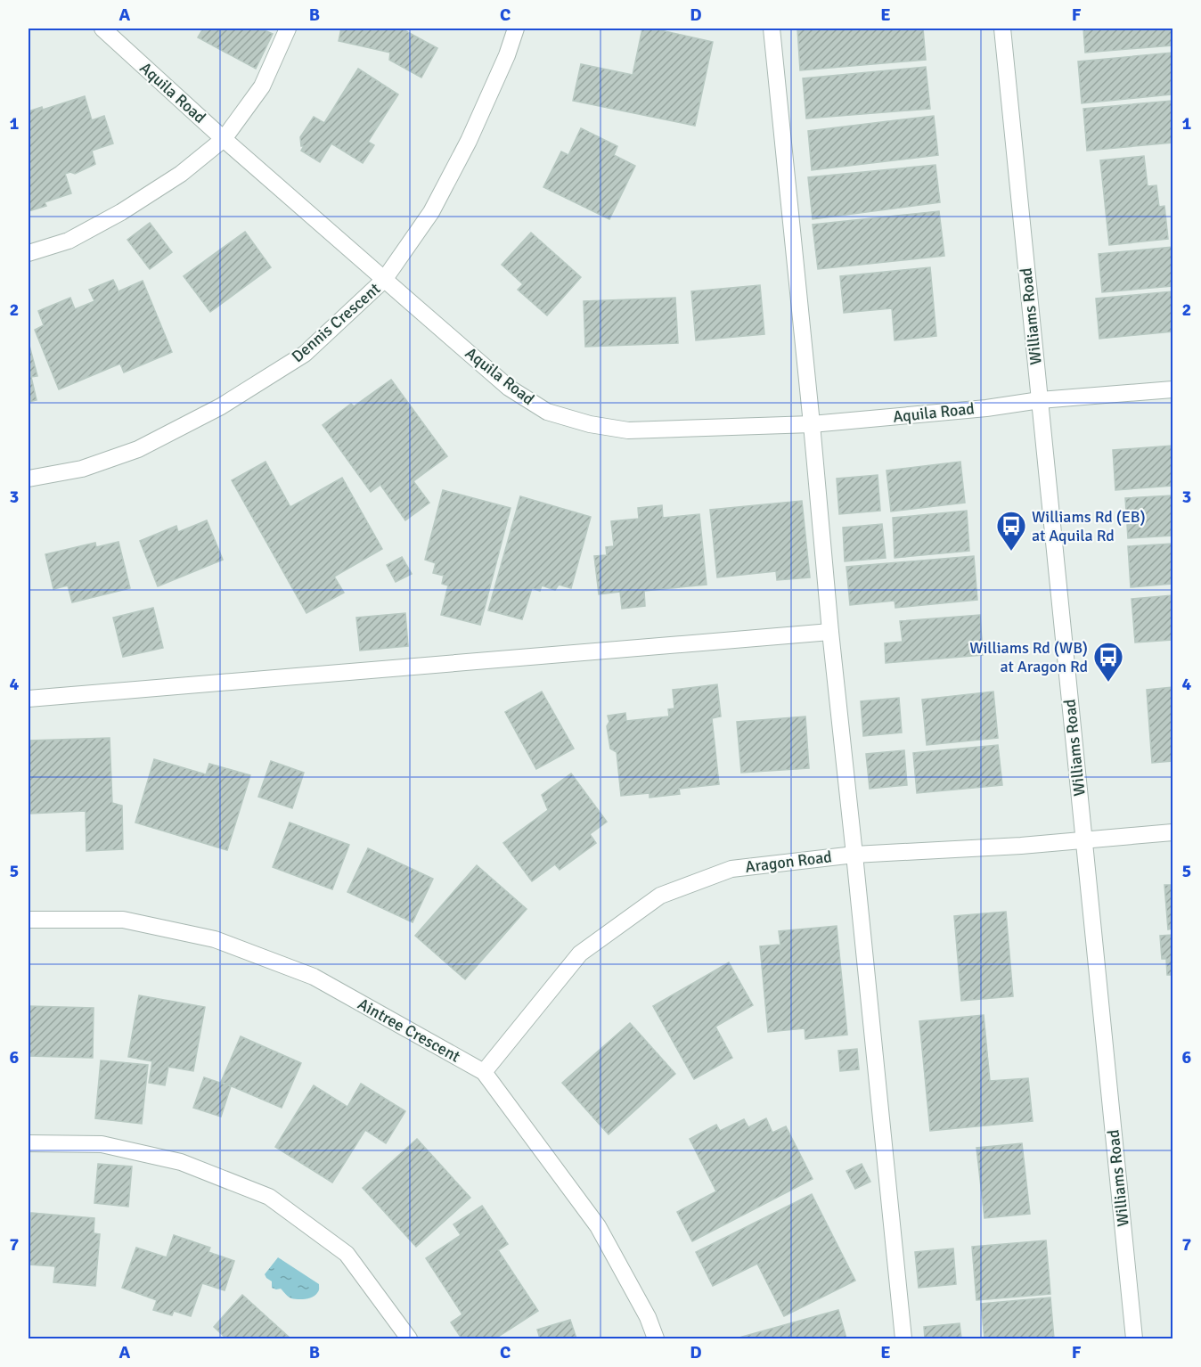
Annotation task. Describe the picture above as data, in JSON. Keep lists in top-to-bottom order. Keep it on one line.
{"streets":{"street":["Aquila Road","Williams Road","Dennis Crescent","Aragon Road","Aintree Crescent"]},"crossings":[["Aquila Road","Williams Road"],["Aquila Road","Dennis Crescent"],["Williams Road","Aragon Road"],["Aragon Road","Aintree Crescent"]],"places":{"bus stop":["Williams Rd (EB) at Aquila Rd","Williams Rd (WB) at Aragon Rd"]},"grid":{"columns":["A","B","C","D","E","F"],"rows":["1","2","3","4","5","6","7"]}}
